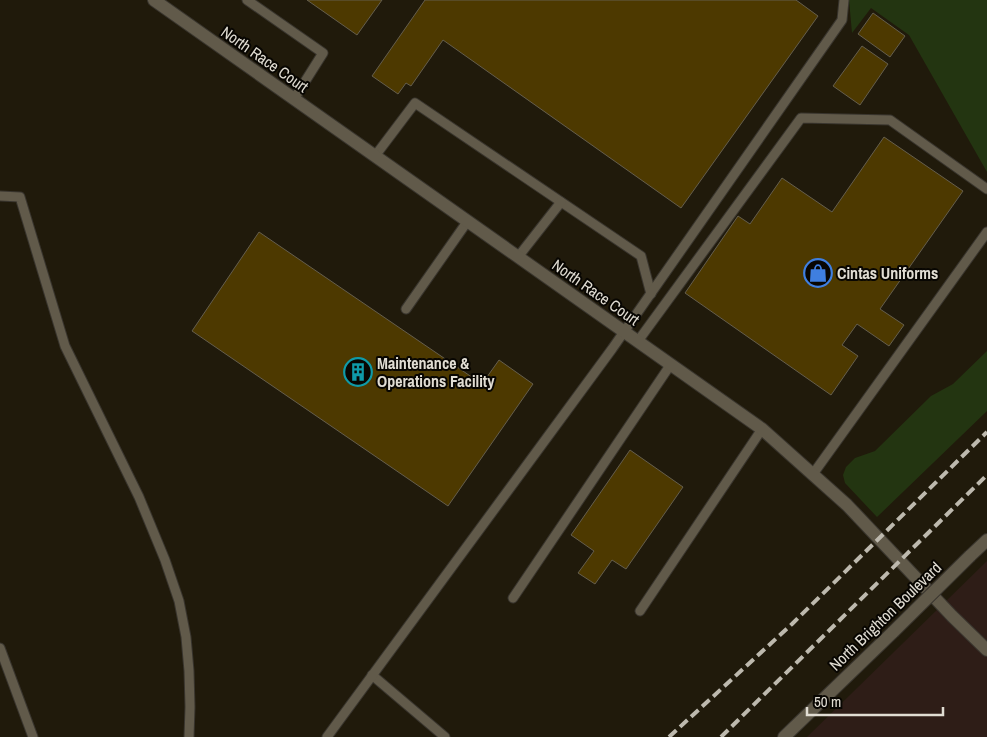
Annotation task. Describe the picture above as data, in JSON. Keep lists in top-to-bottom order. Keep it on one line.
{"streets":{"street":["North Race Court","North Brighton Boulevard"]},"places":{"shop":["Cintas Uniforms"],"building":["Maintenance & Operations Facility"]},"scale_bar":"50 m"}
